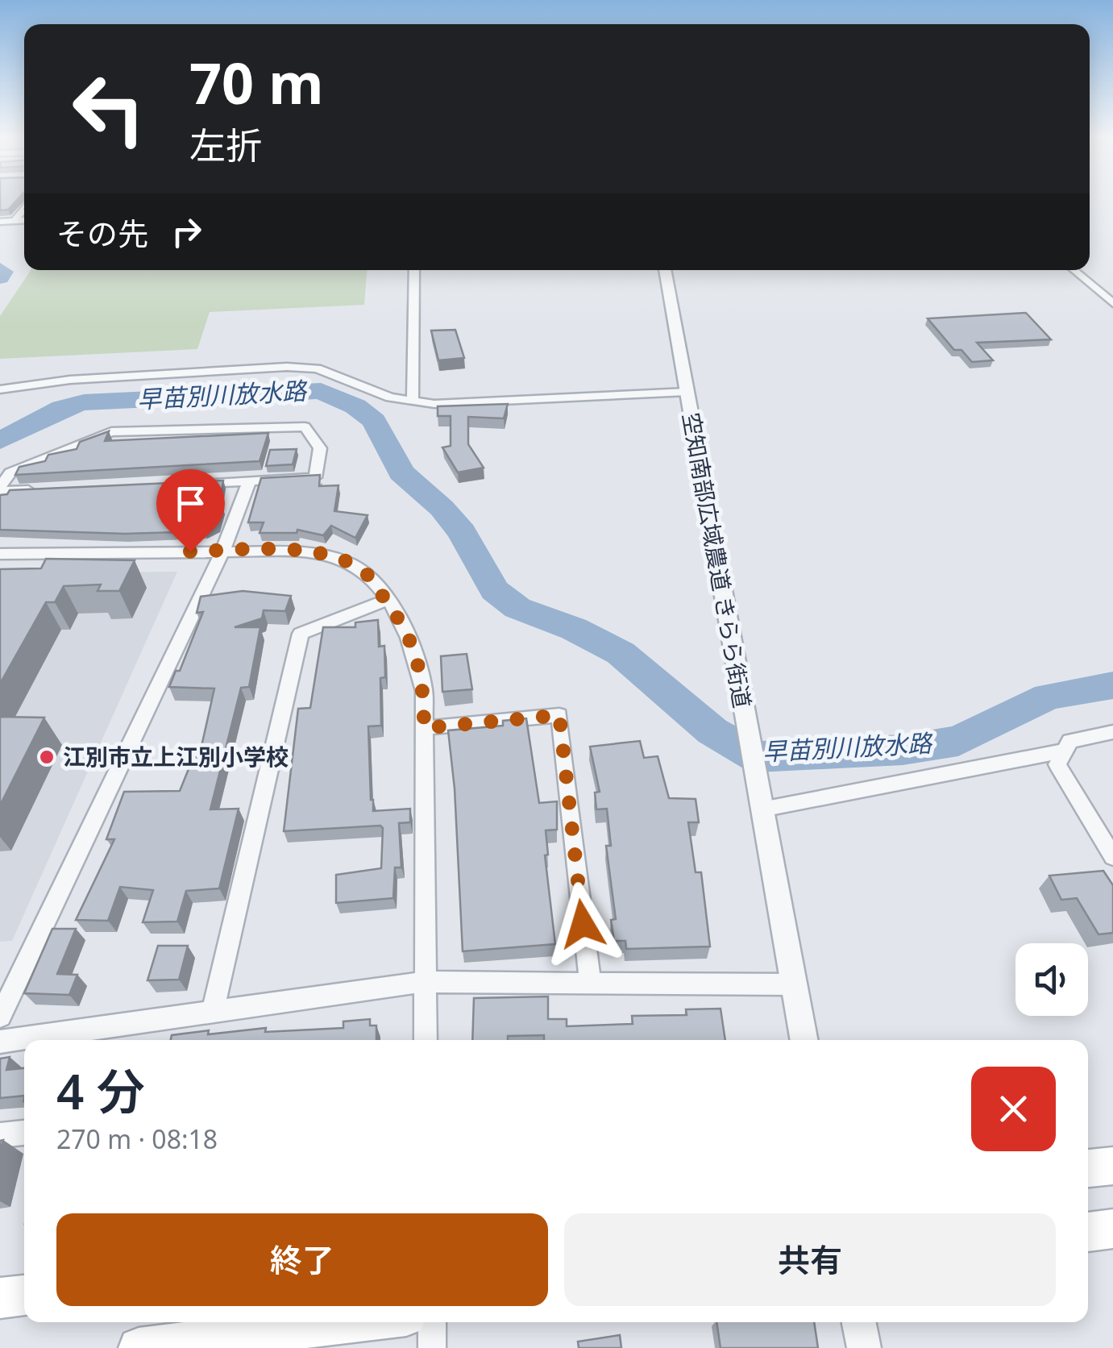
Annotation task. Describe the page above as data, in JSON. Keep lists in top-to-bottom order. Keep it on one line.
{"streets":{"street":["空知南部広域農道 きらら街道"]},"water":["早苗別川放水路"],"places":["江別市立上江別小学校"],"page":{"turn":["70 m","左折"],"then":"その先","heading":["4 分","270 m · 08:18"],"buttons":["終了","共有"]}}
